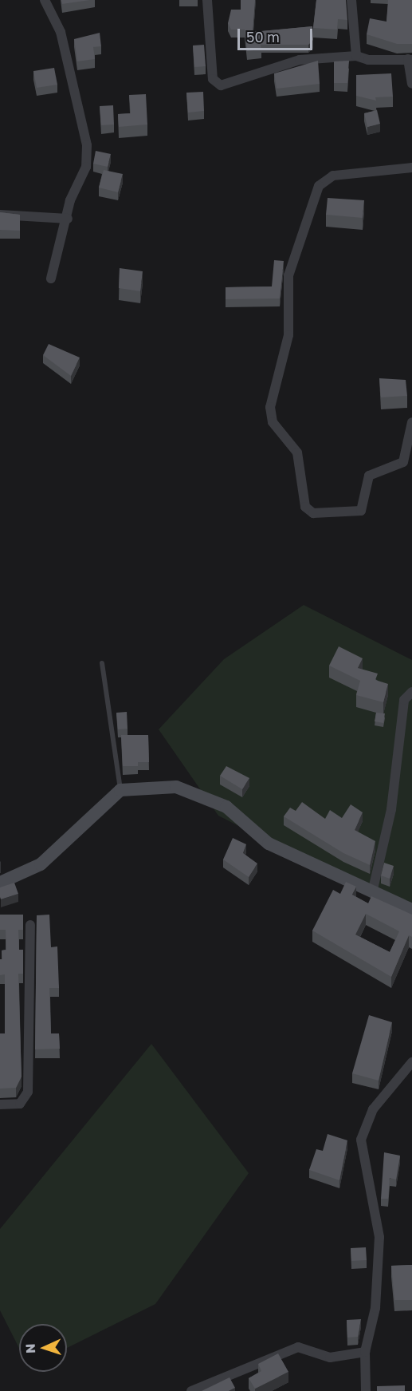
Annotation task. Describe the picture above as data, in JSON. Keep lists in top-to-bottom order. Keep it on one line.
{"scale_bar":"50 m","north":"left"}
